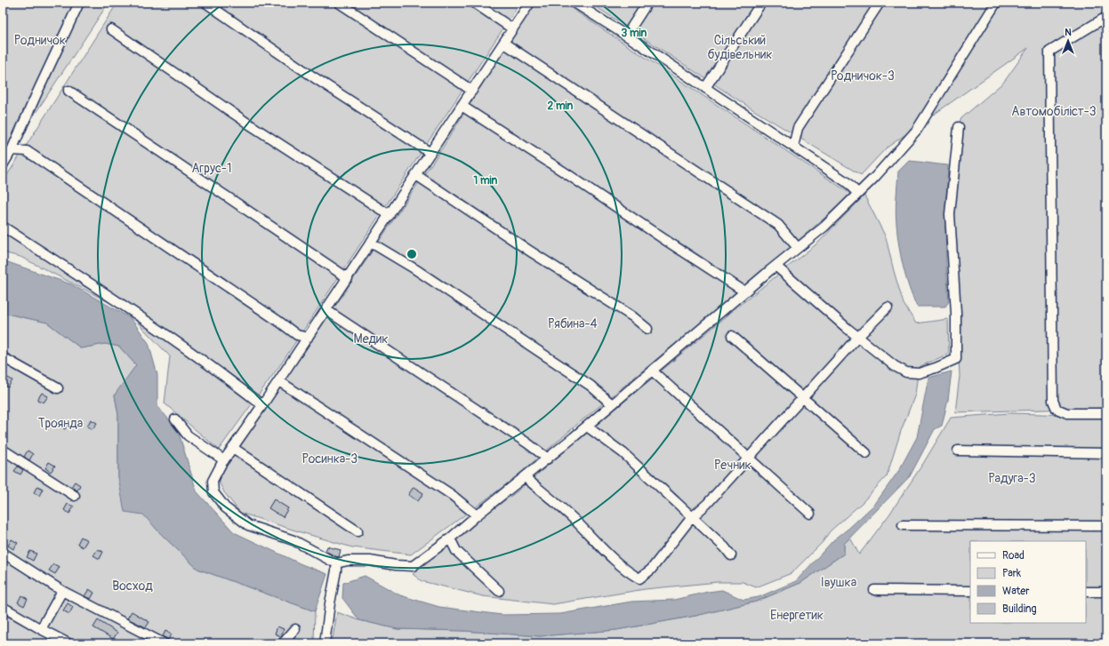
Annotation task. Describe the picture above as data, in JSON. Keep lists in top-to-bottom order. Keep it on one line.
{"parks":["Родничок","Сільський будівельник","Родничок-3","Автомобіліст-3","Агрус-1","Рябина-4","Медик","Троянда","Росинка-3","Речник","Радуга-3","Івушка","Восход","Енергетик"],"legend":["Road","Park","Water","Building"],"north":"top","rings":["3 min","2 min","1 min"]}
